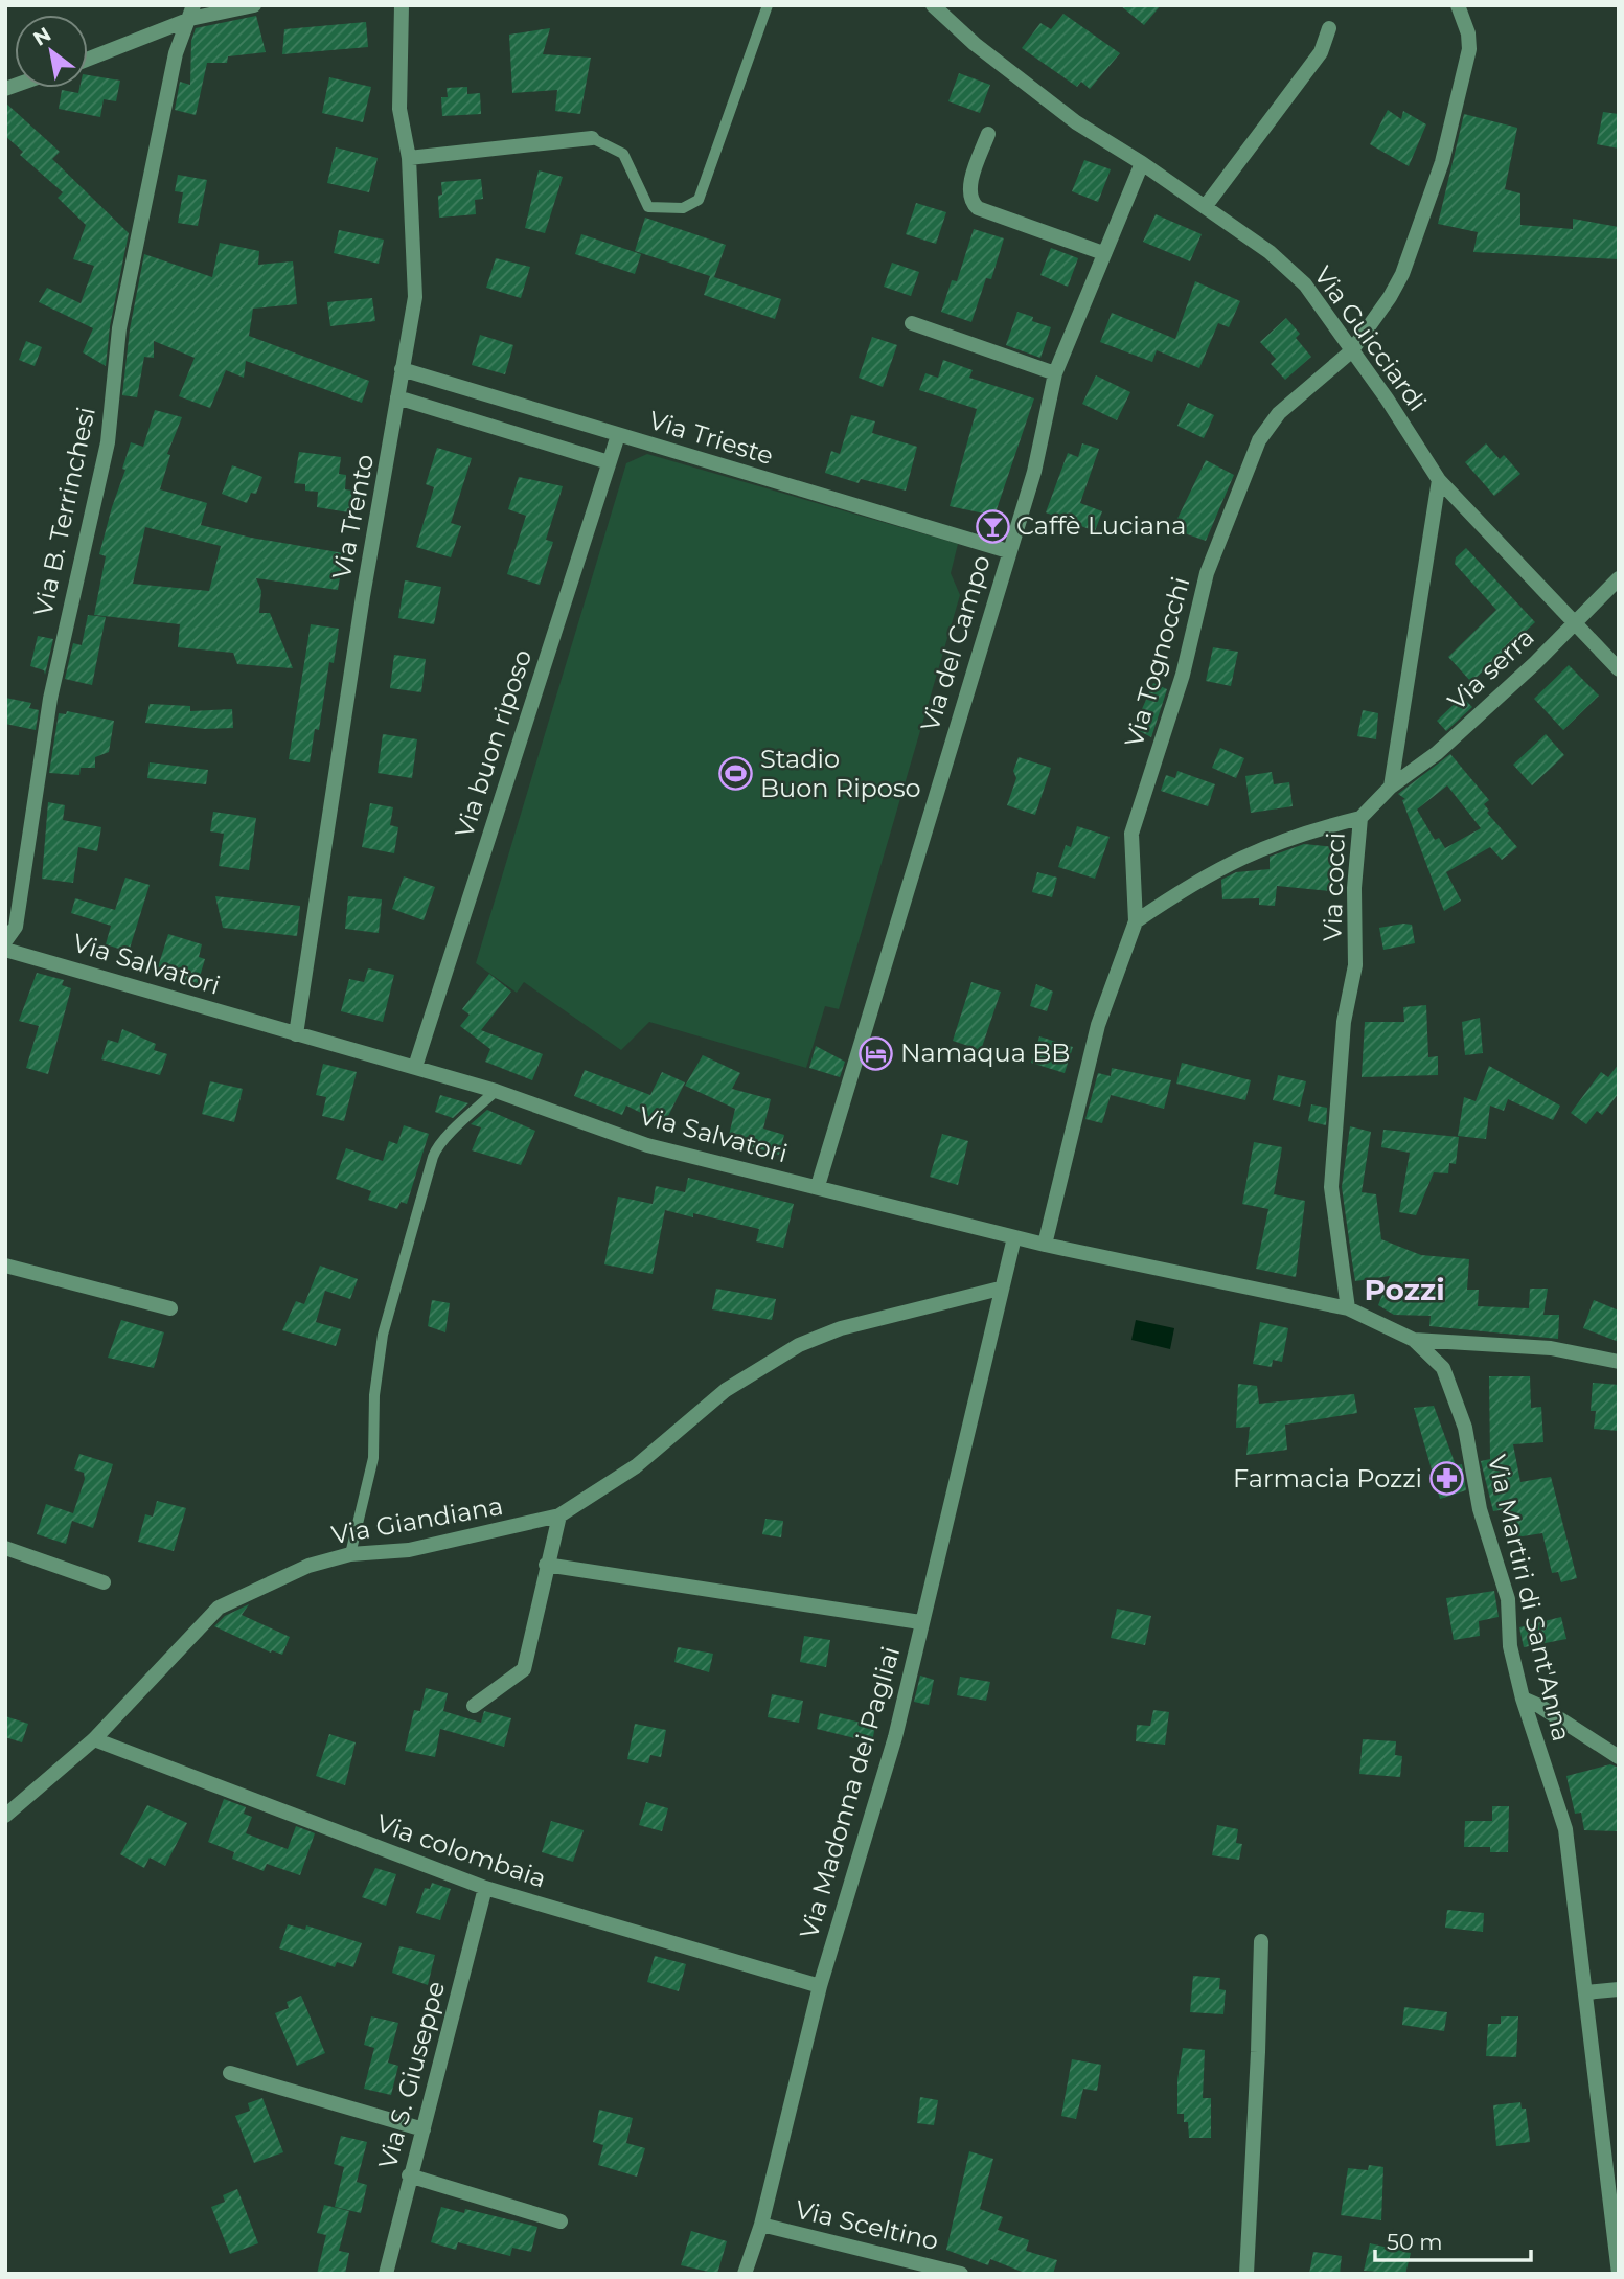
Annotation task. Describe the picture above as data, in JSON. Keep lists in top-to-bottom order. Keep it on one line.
{"streets":{"street":["Via Guicciardi","Via Trieste","Via B. Terrinchesi","Via Trento","Via del Campo","Via Tognocchi","Via serra","Via buon riposo","Via cocci","Via Salvatori","Via Giandiana","Via Martiri di Sant'Anna","Via Madonna dei Pagliai","Via colombaia","Via S. Giuseppe","Via Sceltino"]},"crossings":[["Via Guicciardi","Via del Campo"],["Via Guicciardi","Via Tognocchi"],["Via Guicciardi","Via serra"],["Via Trieste","Via Trento"],["Via Trieste","Via del Campo"],["Via Trieste","Via buon riposo"],["Via Trento","Via Salvatori"],["Via del Campo","Via Salvatori"],["Via Tognocchi","Via Salvatori"],["Via serra","Via cocci"],["Via buon riposo","Via Salvatori"],["Via cocci","Via Salvatori"],["Via Salvatori","Via Martiri di Sant'Anna"],["Via Salvatori","Via Madonna dei Pagliai"],["Via Giandiana","Via Madonna dei Pagliai"],["Via Giandiana","Via colombaia"],["Via Madonna dei Pagliai","Via colombaia"],["Via Madonna dei Pagliai","Via Sceltino"],["Via colombaia","Via S. Giuseppe"]],"districts":["Pozzi"],"places":{"bar":["Caffè Luciana"],"sports":["Stadio Buon Riposo"],"hotel":["Namaqua BB"],"pharmacy":["Farmacia Pozzi"]},"scale_bar":"50 m","north":"top left"}
